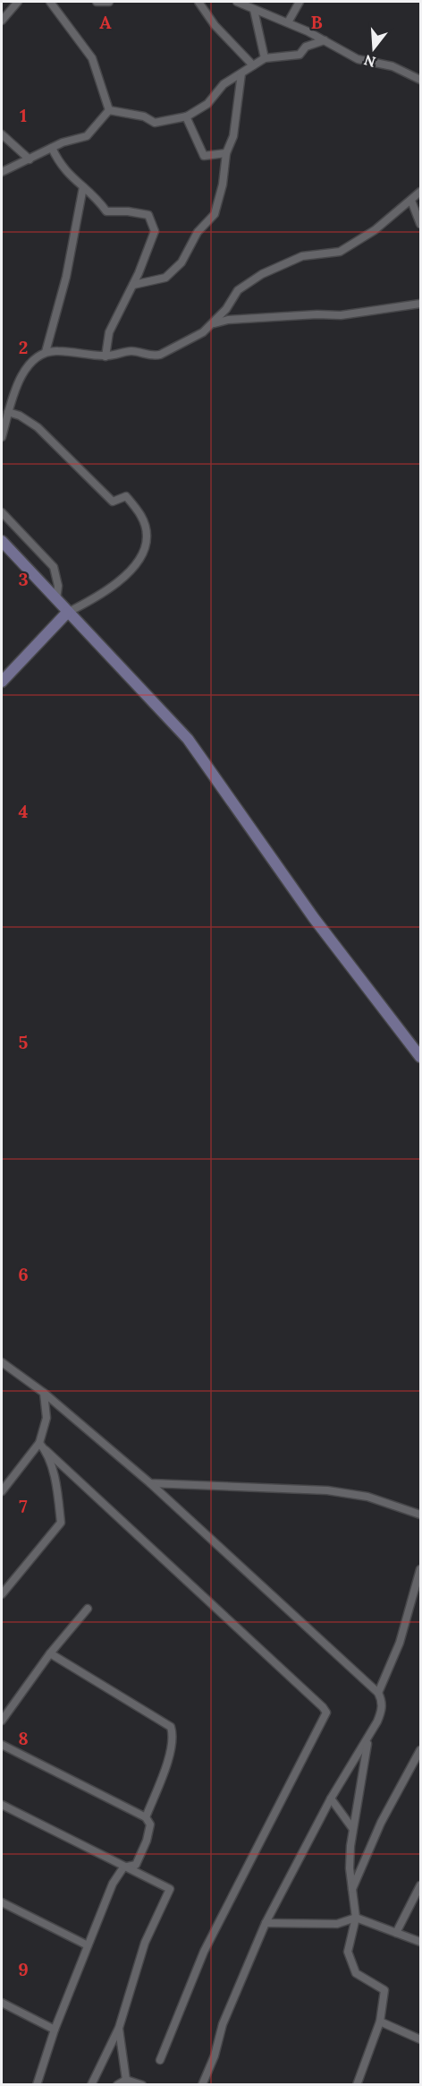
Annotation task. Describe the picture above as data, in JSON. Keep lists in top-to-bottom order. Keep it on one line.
{"north":"bottom","grid":{"columns":["A","B"],"rows":["1","2","3","4","5","6","7","8","9"]}}
